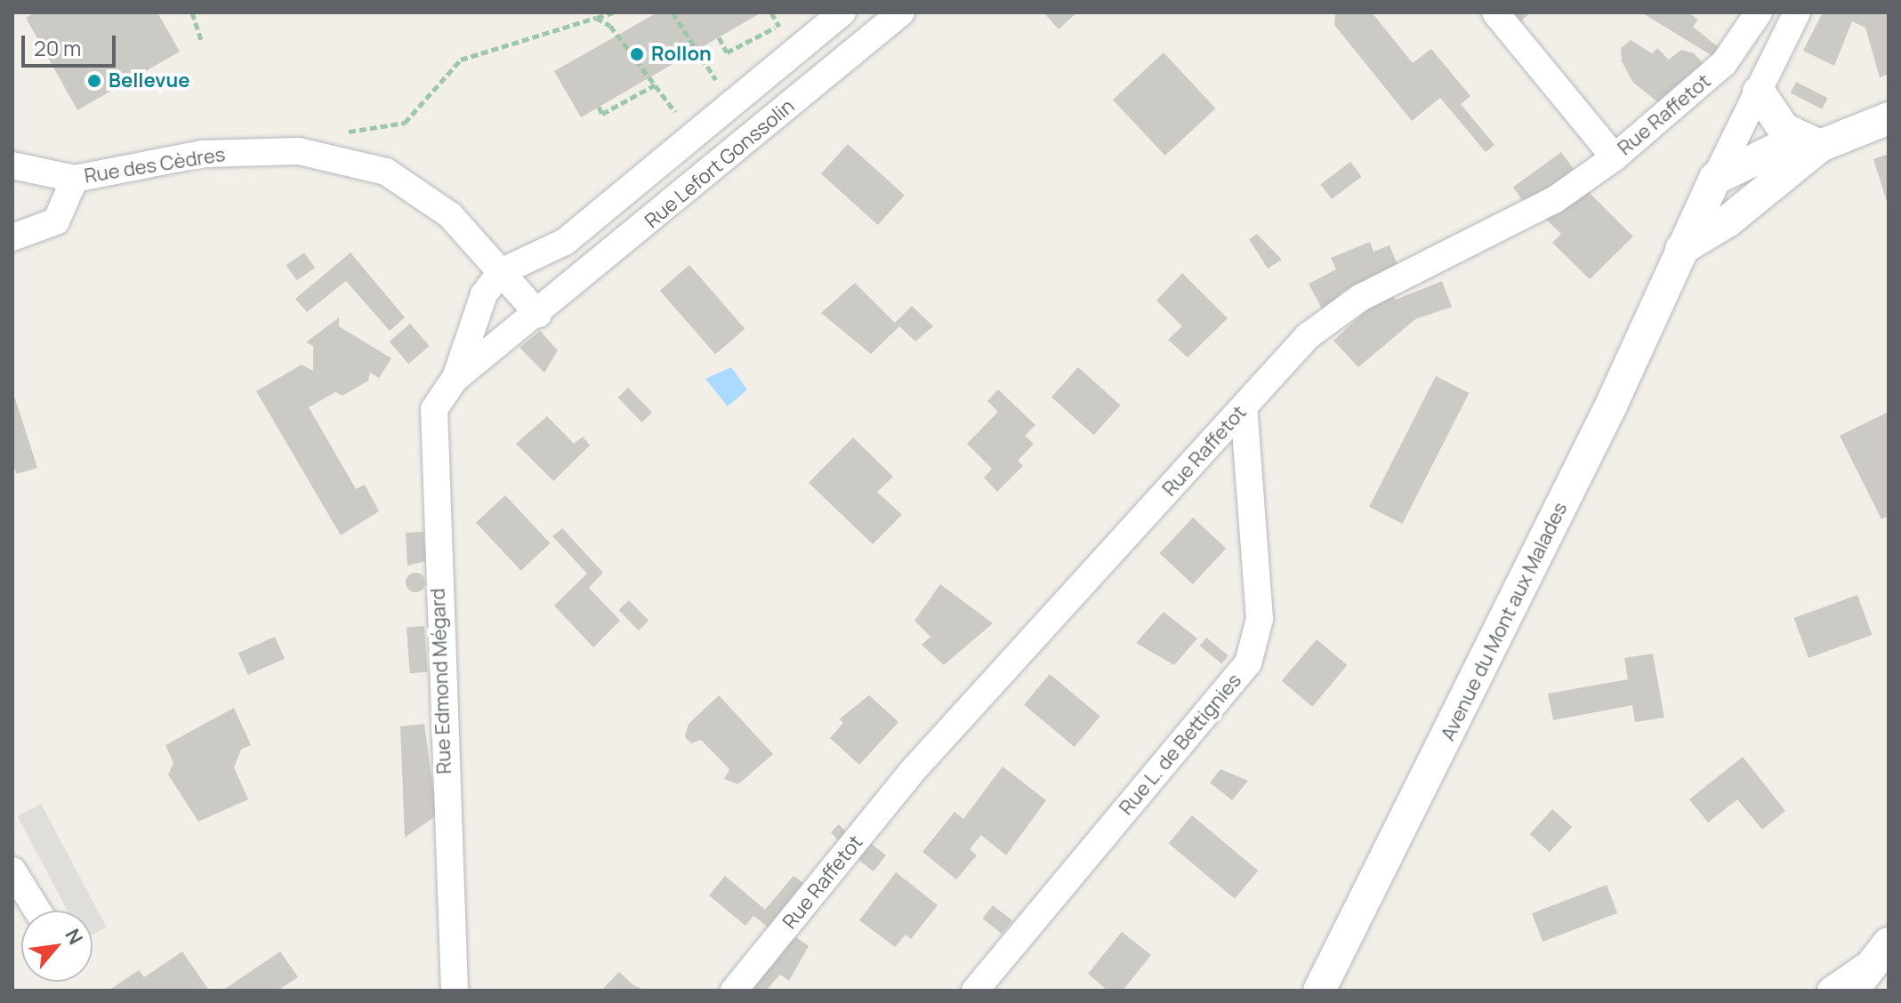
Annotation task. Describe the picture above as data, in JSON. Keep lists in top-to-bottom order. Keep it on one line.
{"streets":{"street":["Rue Raffetot","Rue Lefort Gonssolin","Rue des Cèdres","Avenue du Mont aux Malades","Rue Edmond Mégard","Rue L. de Bettignies"]},"crossings":[["Rue Raffetot","Rue L. de Bettignies"],["Rue Lefort Gonssolin","Rue des Cèdres"],["Rue Lefort Gonssolin","Rue Edmond Mégard"],["Rue des Cèdres","Rue Edmond Mégard"]],"places":["Rollon","Bellevue"],"scale_bar":"20 m","north":"top right"}
